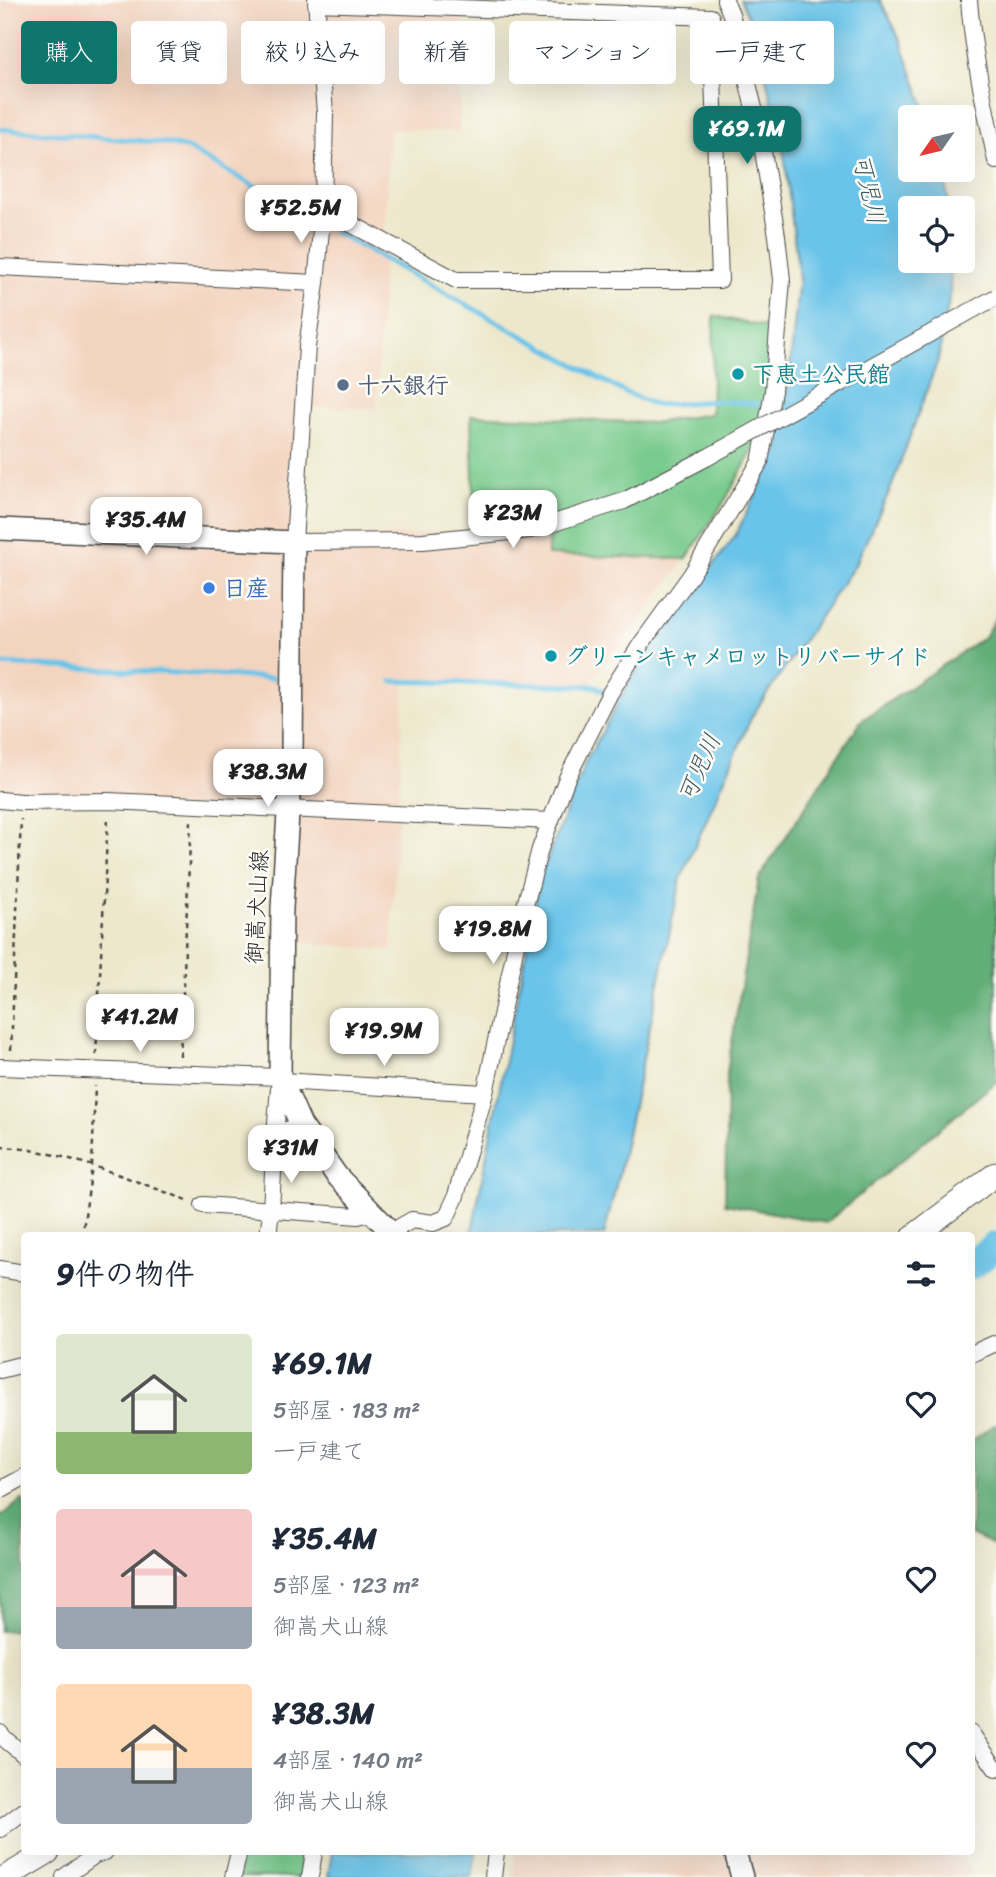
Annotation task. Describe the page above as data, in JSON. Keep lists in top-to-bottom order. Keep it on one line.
{"streets":{"main road":["御嵩犬山線"]},"water":["可児川"],"places":["下恵土公民館","十六銀行","日産","グリーンキャメロットリバーサイド"],"north":"bottom left","page":{"chip":["購入","賃貸","絞り込み","新着","マンション","一戸建て"],"price":["¥69.1M","¥52.5M","¥23M","¥35.4M","¥38.3M","¥19.8M","¥41.2M","¥19.9M","¥31M"],"heading":"9件の物件","list":[{"name":"¥69.1M","note":"5部屋 · 183 m² · 一戸建て"},{"name":"¥35.4M","note":"5部屋 · 123 m² · 御嵩犬山線"},{"name":"¥38.3M","note":"4部屋 · 140 m² · 御嵩犬山線"}]}}
